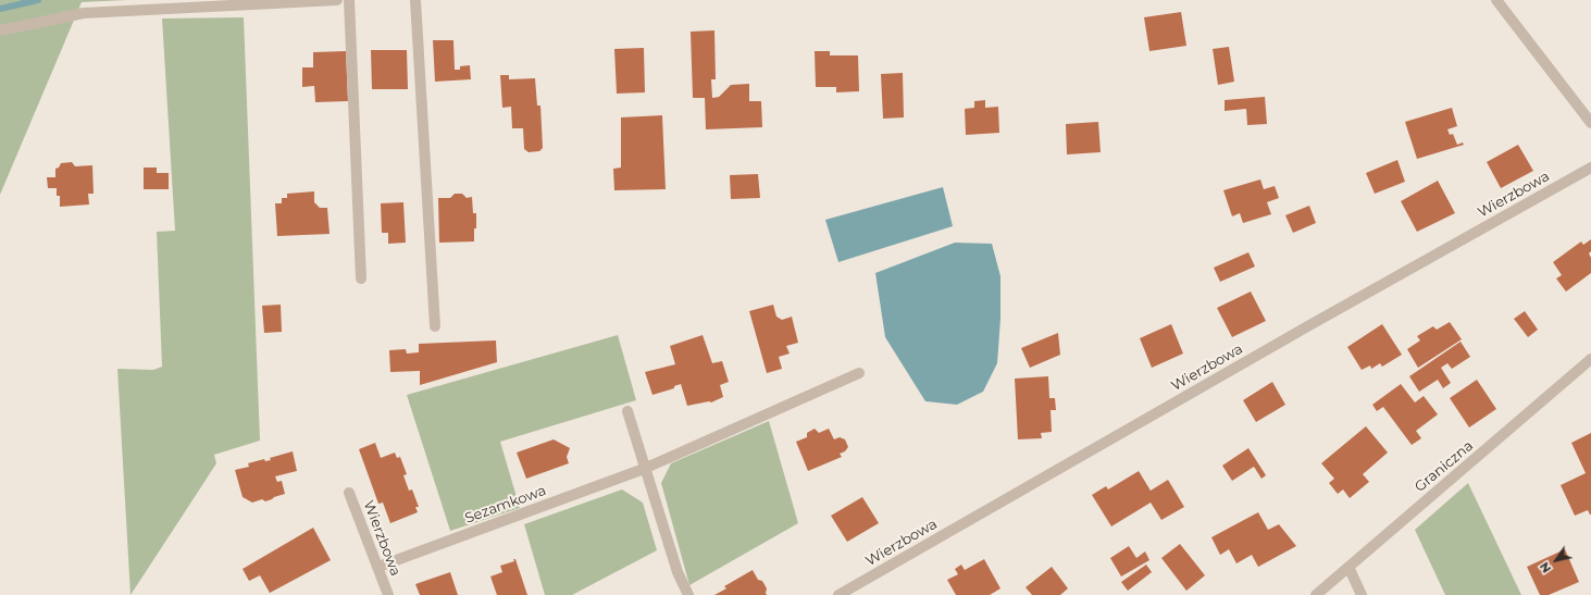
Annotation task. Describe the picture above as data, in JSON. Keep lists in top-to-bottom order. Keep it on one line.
{"streets":{"street":["Wierzbowa","Graniczna","Sezamkowa"]},"crossings":[["Wierzbowa","Sezamkowa"]],"north":"bottom left"}
